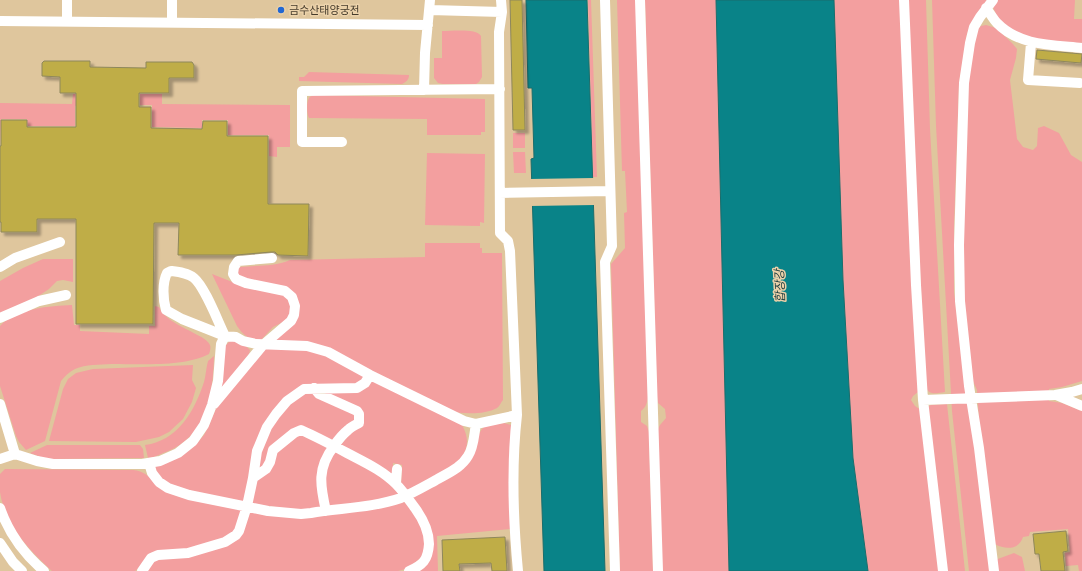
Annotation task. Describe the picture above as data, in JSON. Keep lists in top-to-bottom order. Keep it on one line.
{"water":["합장강"],"places":["금수산태양궁전"]}
